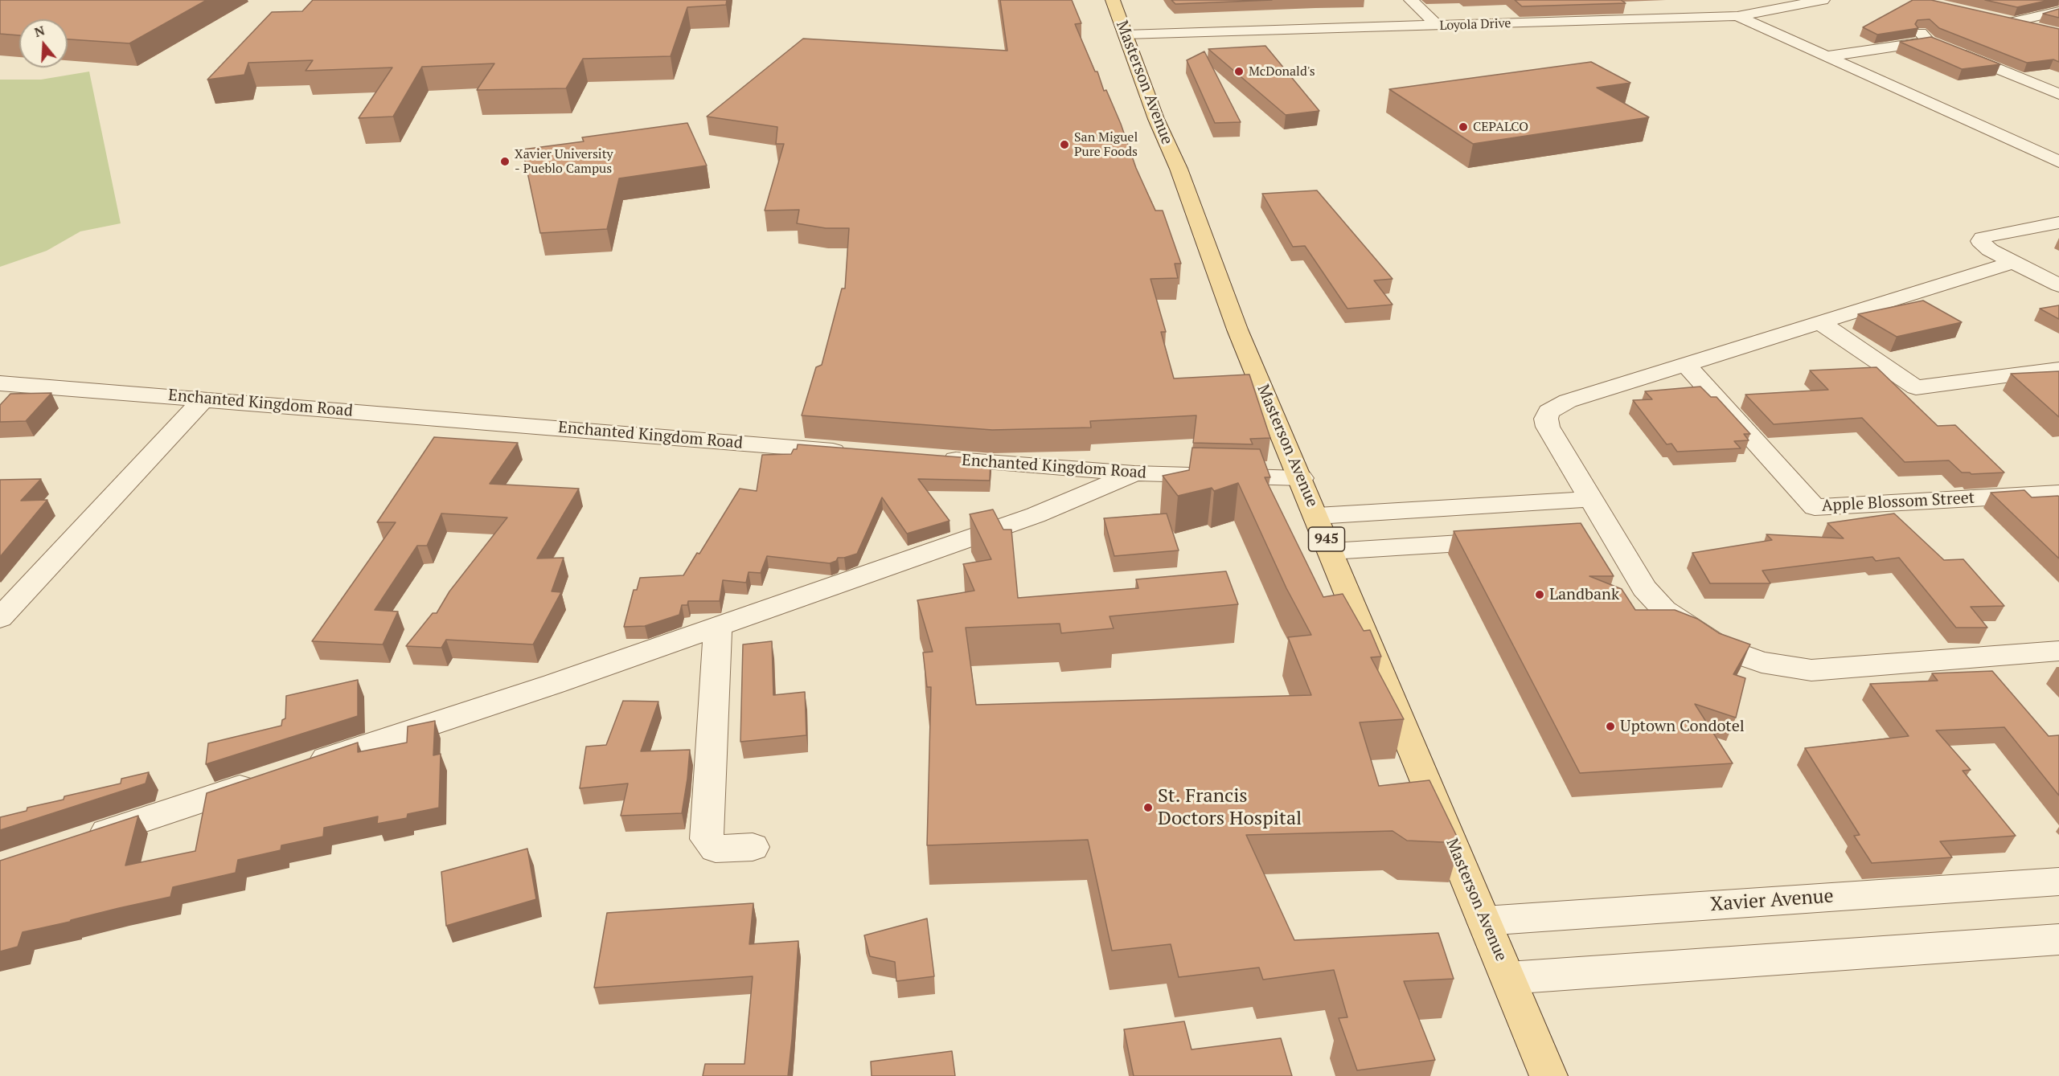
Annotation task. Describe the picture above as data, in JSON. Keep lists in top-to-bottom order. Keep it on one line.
{"streets":{"main road":["Masterson Avenue","945"],"street":["Loyola Drive","Enchanted Kingdom Road","Apple Blossom Street","Xavier Avenue"]},"crossings":[["Loyola Drive","Masterson Avenue"],["Masterson Avenue","Enchanted Kingdom Road"],["Masterson Avenue","Xavier Avenue"]],"places":["McDonald's","CEPALCO","San Miguel Pure Foods","Xavier University - Pueblo Campus","Landbank","Uptown Condotel","St. Francis Doctors Hospital"],"north":"top"}
